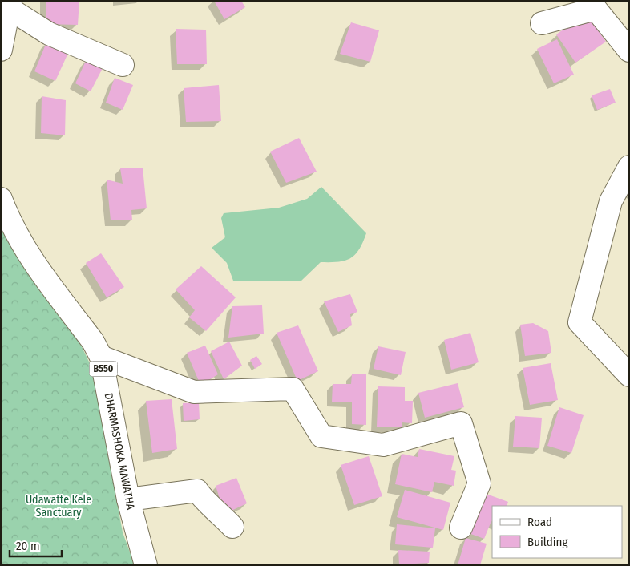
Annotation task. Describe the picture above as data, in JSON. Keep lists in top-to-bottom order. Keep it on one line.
{"streets":{"street":["B550","DHARMASHOKA MAWATHA"]},"parks":["Udawatte Kele Sanctuary"],"legend":["Road","Building"],"scale_bar":"20 m"}
